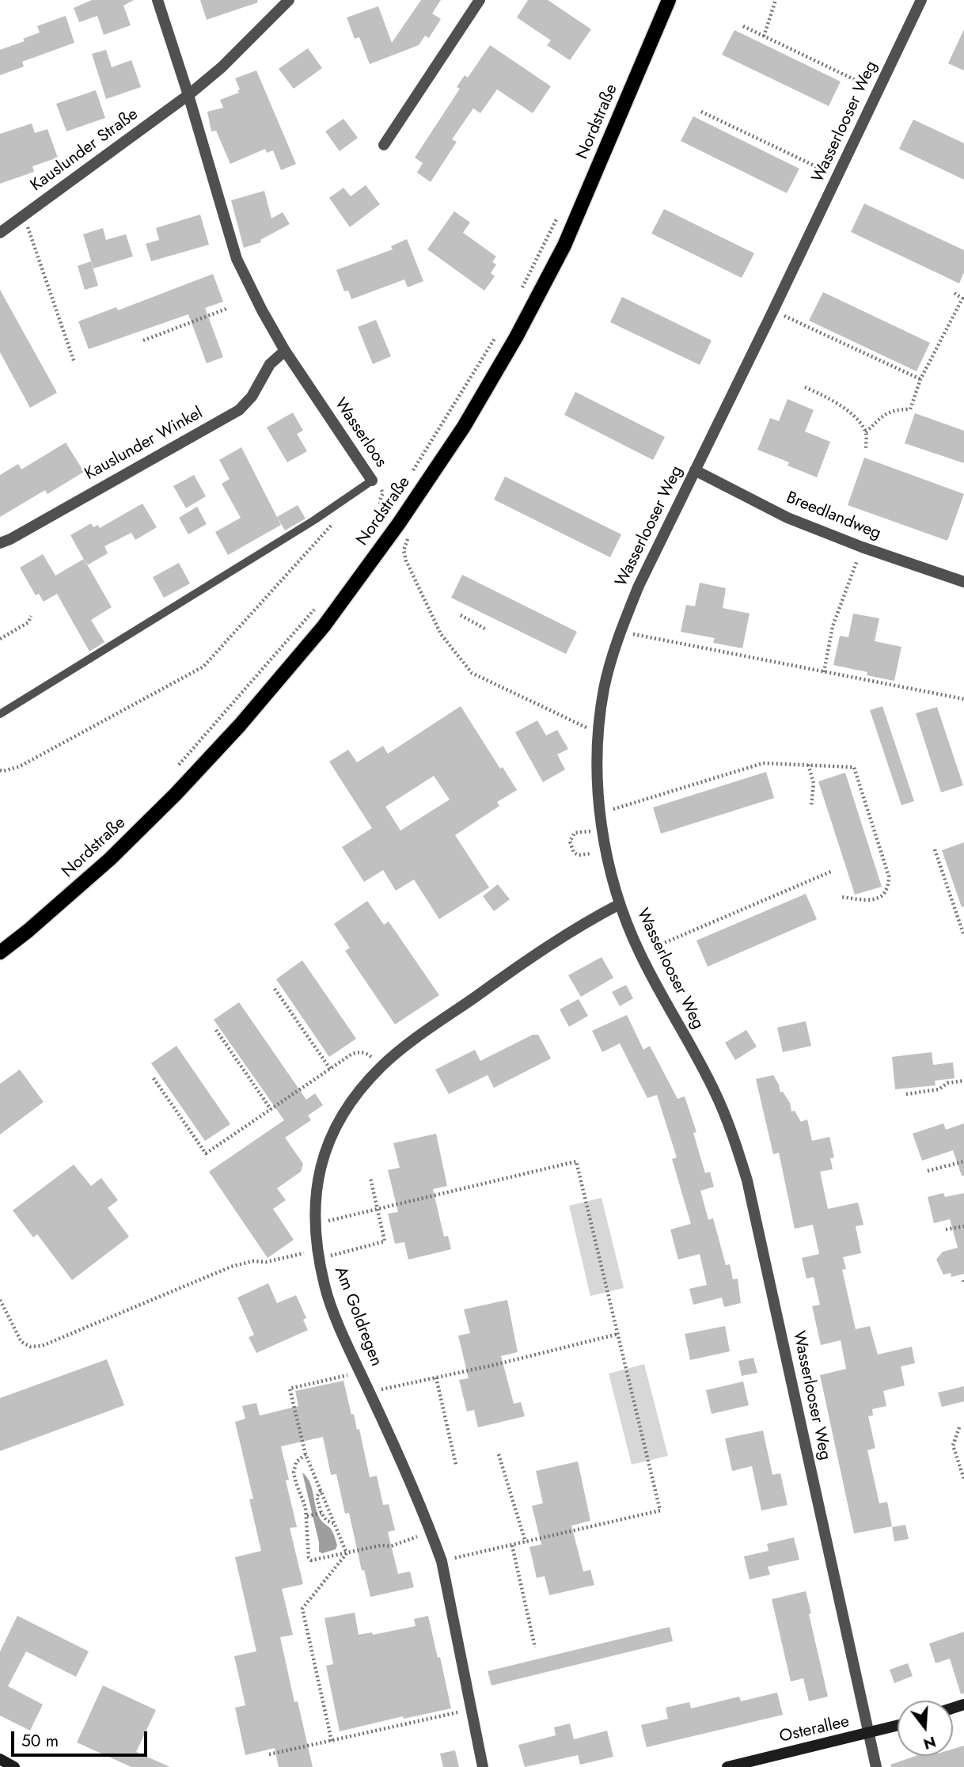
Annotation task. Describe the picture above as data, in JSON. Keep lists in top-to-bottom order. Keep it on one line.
{"streets":{"main road":["Nordstraße"],"street":["Wasserlooser Weg","Kauslunder Straße","Wasserloos","Kauslunder Winkel","Breedlandweg","Am Goldregen","Osterallee"]},"crossings":[["Wasserlooser Weg","Breedlandweg"],["Wasserlooser Weg","Am Goldregen"],["Wasserlooser Weg","Osterallee"],["Kauslunder Straße","Wasserloos"],["Wasserloos","Kauslunder Winkel"]],"scale_bar":"50 m","north":"bottom"}
